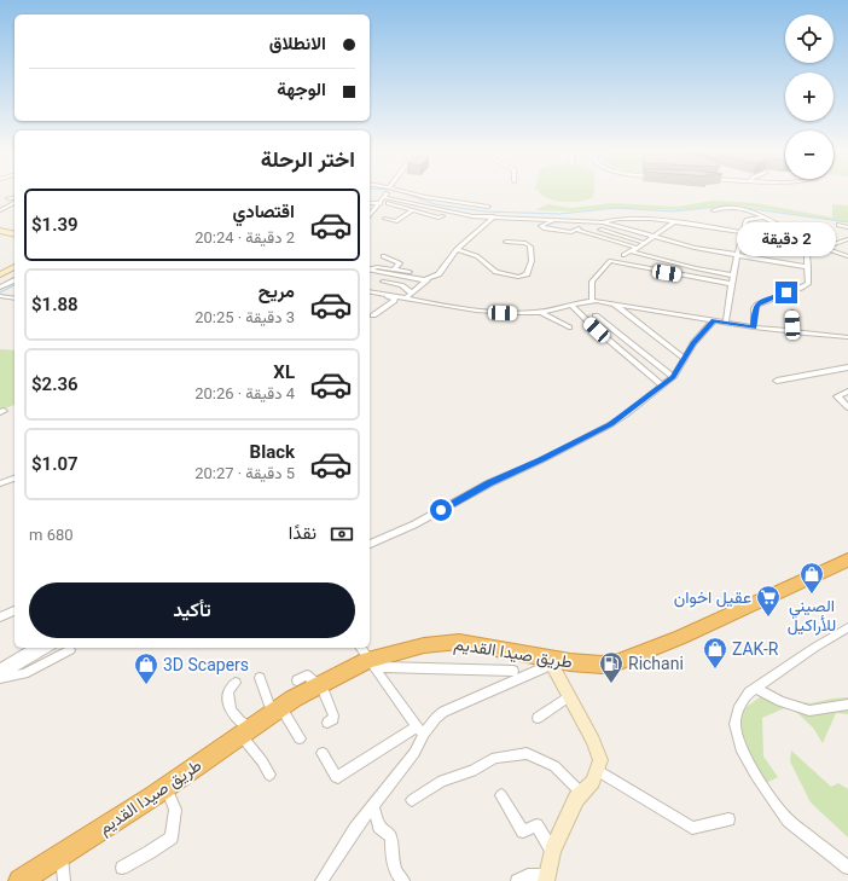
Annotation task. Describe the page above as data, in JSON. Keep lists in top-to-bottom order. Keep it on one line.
{"streets":{"highway":["طريق صيدا القديم"]},"places":{"shop":["الصيني للأراكيل","ZAK-R","3D Scapers"],"supermarket":["عقيل اخوان"],"fuel station":["Richani"]},"page":{"map_buttons":["+","−"],"banner":["الانطلاق","الوجهة"],"heading":"اختر الرحلة","list":[{"name":"اقتصادي","note":"2 دقيقة · 20:24","value":"$1.39"},{"name":"مريح","note":"3 دقيقة · 20:25","value":"$1.88"},{"name":"XL","note":"4 دقيقة · 20:26","value":"$2.36"},{"name":"Black","note":"5 دقيقة · 20:27","value":"$1.07"}],"bubble":"2 دقيقة","pay":["نقدًا","680 m"],"buttons":"تأكيد"}}
